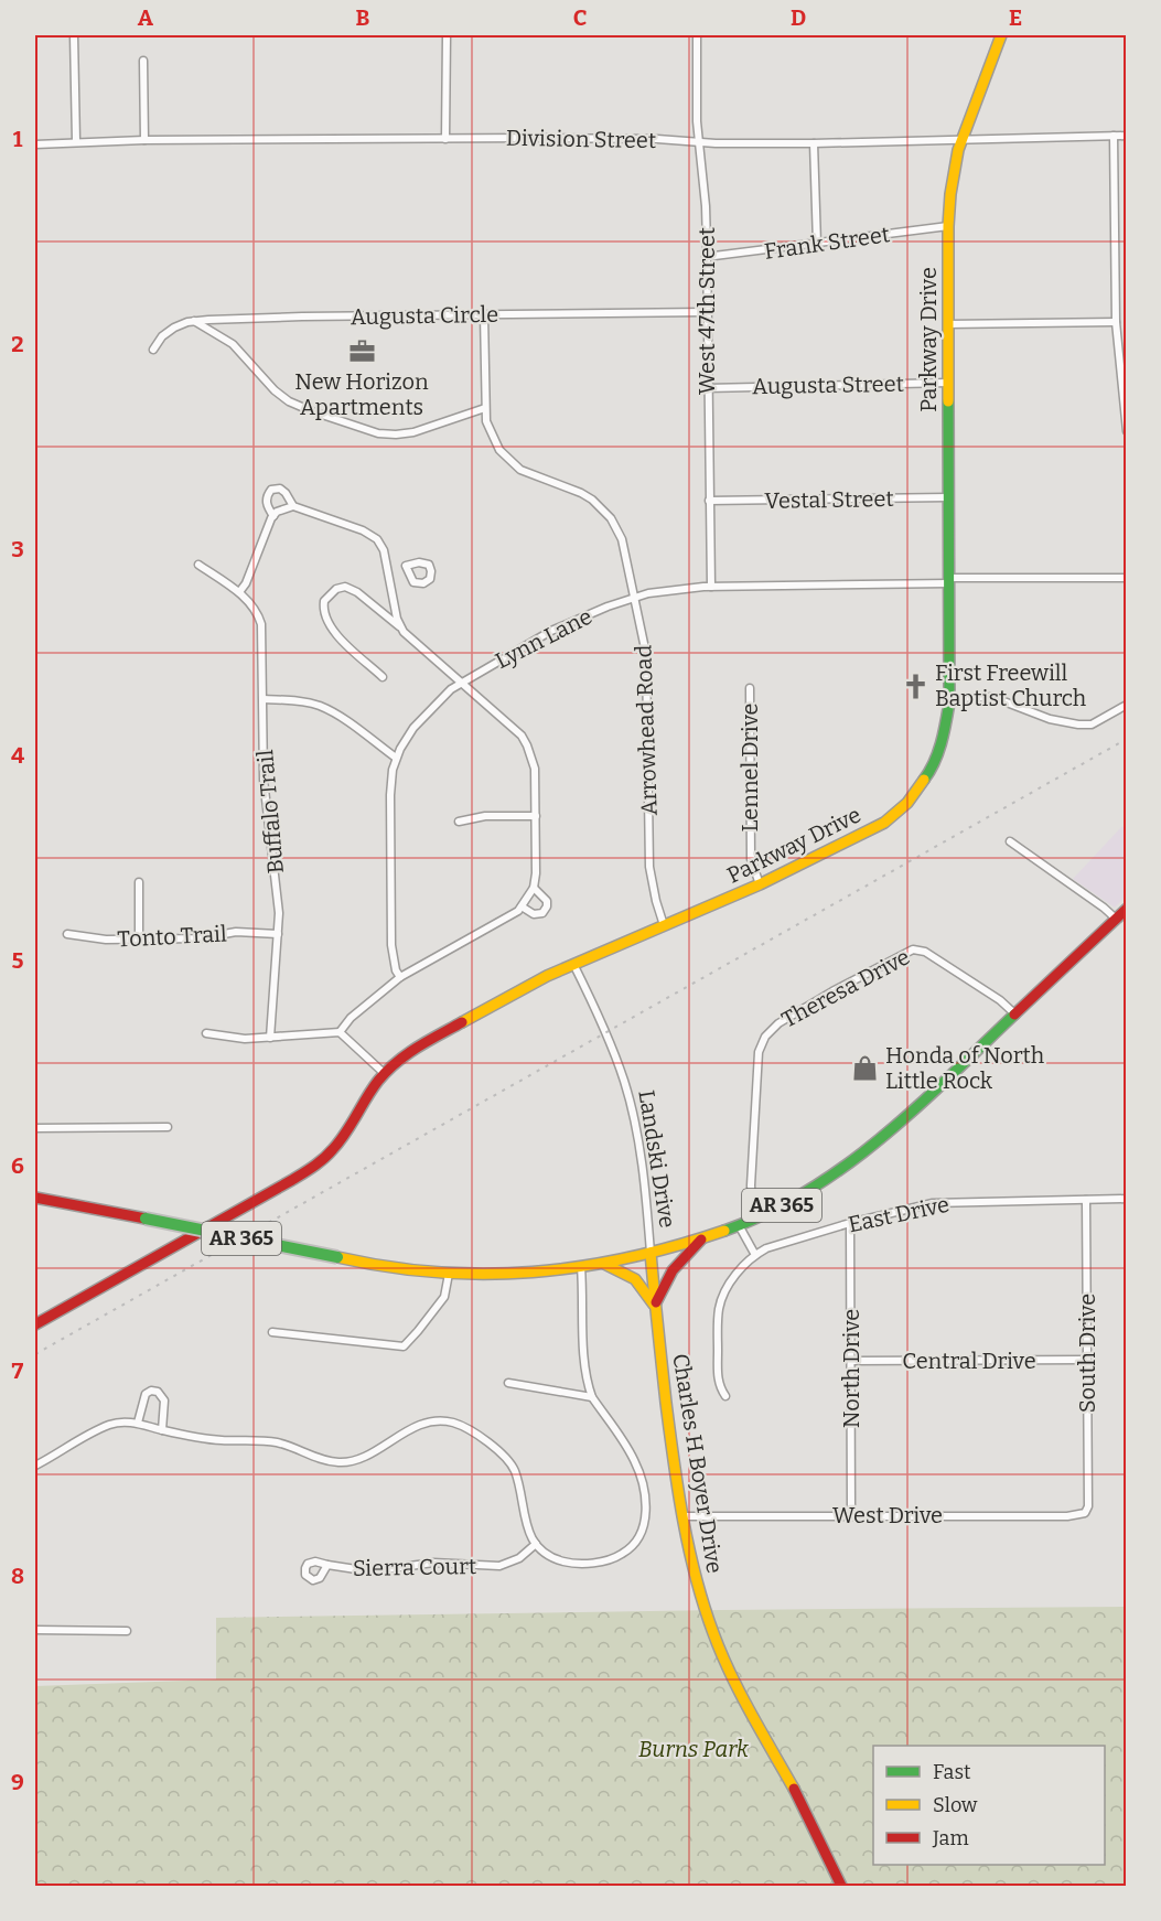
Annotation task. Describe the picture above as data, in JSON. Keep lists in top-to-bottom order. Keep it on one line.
{"streets":{"street":["Division Street","Frank Street","West 47th Street","Augusta Circle","Parkway Drive","Augusta Street","Vestal Street","Lynn Lane","Arrowhead Road","Lennel Drive","Buffalo Trail","Tonto Trail","Theresa Drive","Landski Drive","AR 365","East Drive","South Drive","Central Drive","North Drive","Charles H Boyer Drive","West Drive","Sierra Court"]},"crossings":[["Division Street","West 47th Street"],["Division Street","Parkway Drive"],["Frank Street","West 47th Street"],["Frank Street","Parkway Drive"],["West 47th Street","Augusta Circle"],["West 47th Street","Augusta Street"],["West 47th Street","Vestal Street"],["West 47th Street","Lynn Lane"],["Augusta Circle","Arrowhead Road"],["Parkway Drive","Augusta Street"],["Parkway Drive","Vestal Street"],["Parkway Drive","Lynn Lane"],["Parkway Drive","Arrowhead Road"],["Parkway Drive","Lennel Drive"],["Parkway Drive","Landski Drive"],["Lynn Lane","Arrowhead Road"],["Buffalo Trail","Tonto Trail"],["Theresa Drive","AR 365"],["Landski Drive","AR 365"],["Landski Drive","Charles H Boyer Drive"],["AR 365","Charles H Boyer Drive"],["East Drive","South Drive"],["East Drive","North Drive"],["South Drive","Central Drive"],["South Drive","West Drive"],["Central Drive","North Drive"],["North Drive","West Drive"],["Charles H Boyer Drive","West Drive"]],"parks":["Burns Park"],"places":{"office":["New Horizon Apartments"],"church":["First Freewill Baptist Church"],"shop":["Honda of North Little Rock"]},"legend":["Fast","Slow","Jam"],"grid":{"columns":["A","B","C","D","E"],"rows":["1","2","3","4","5","6","7","8","9"]}}
